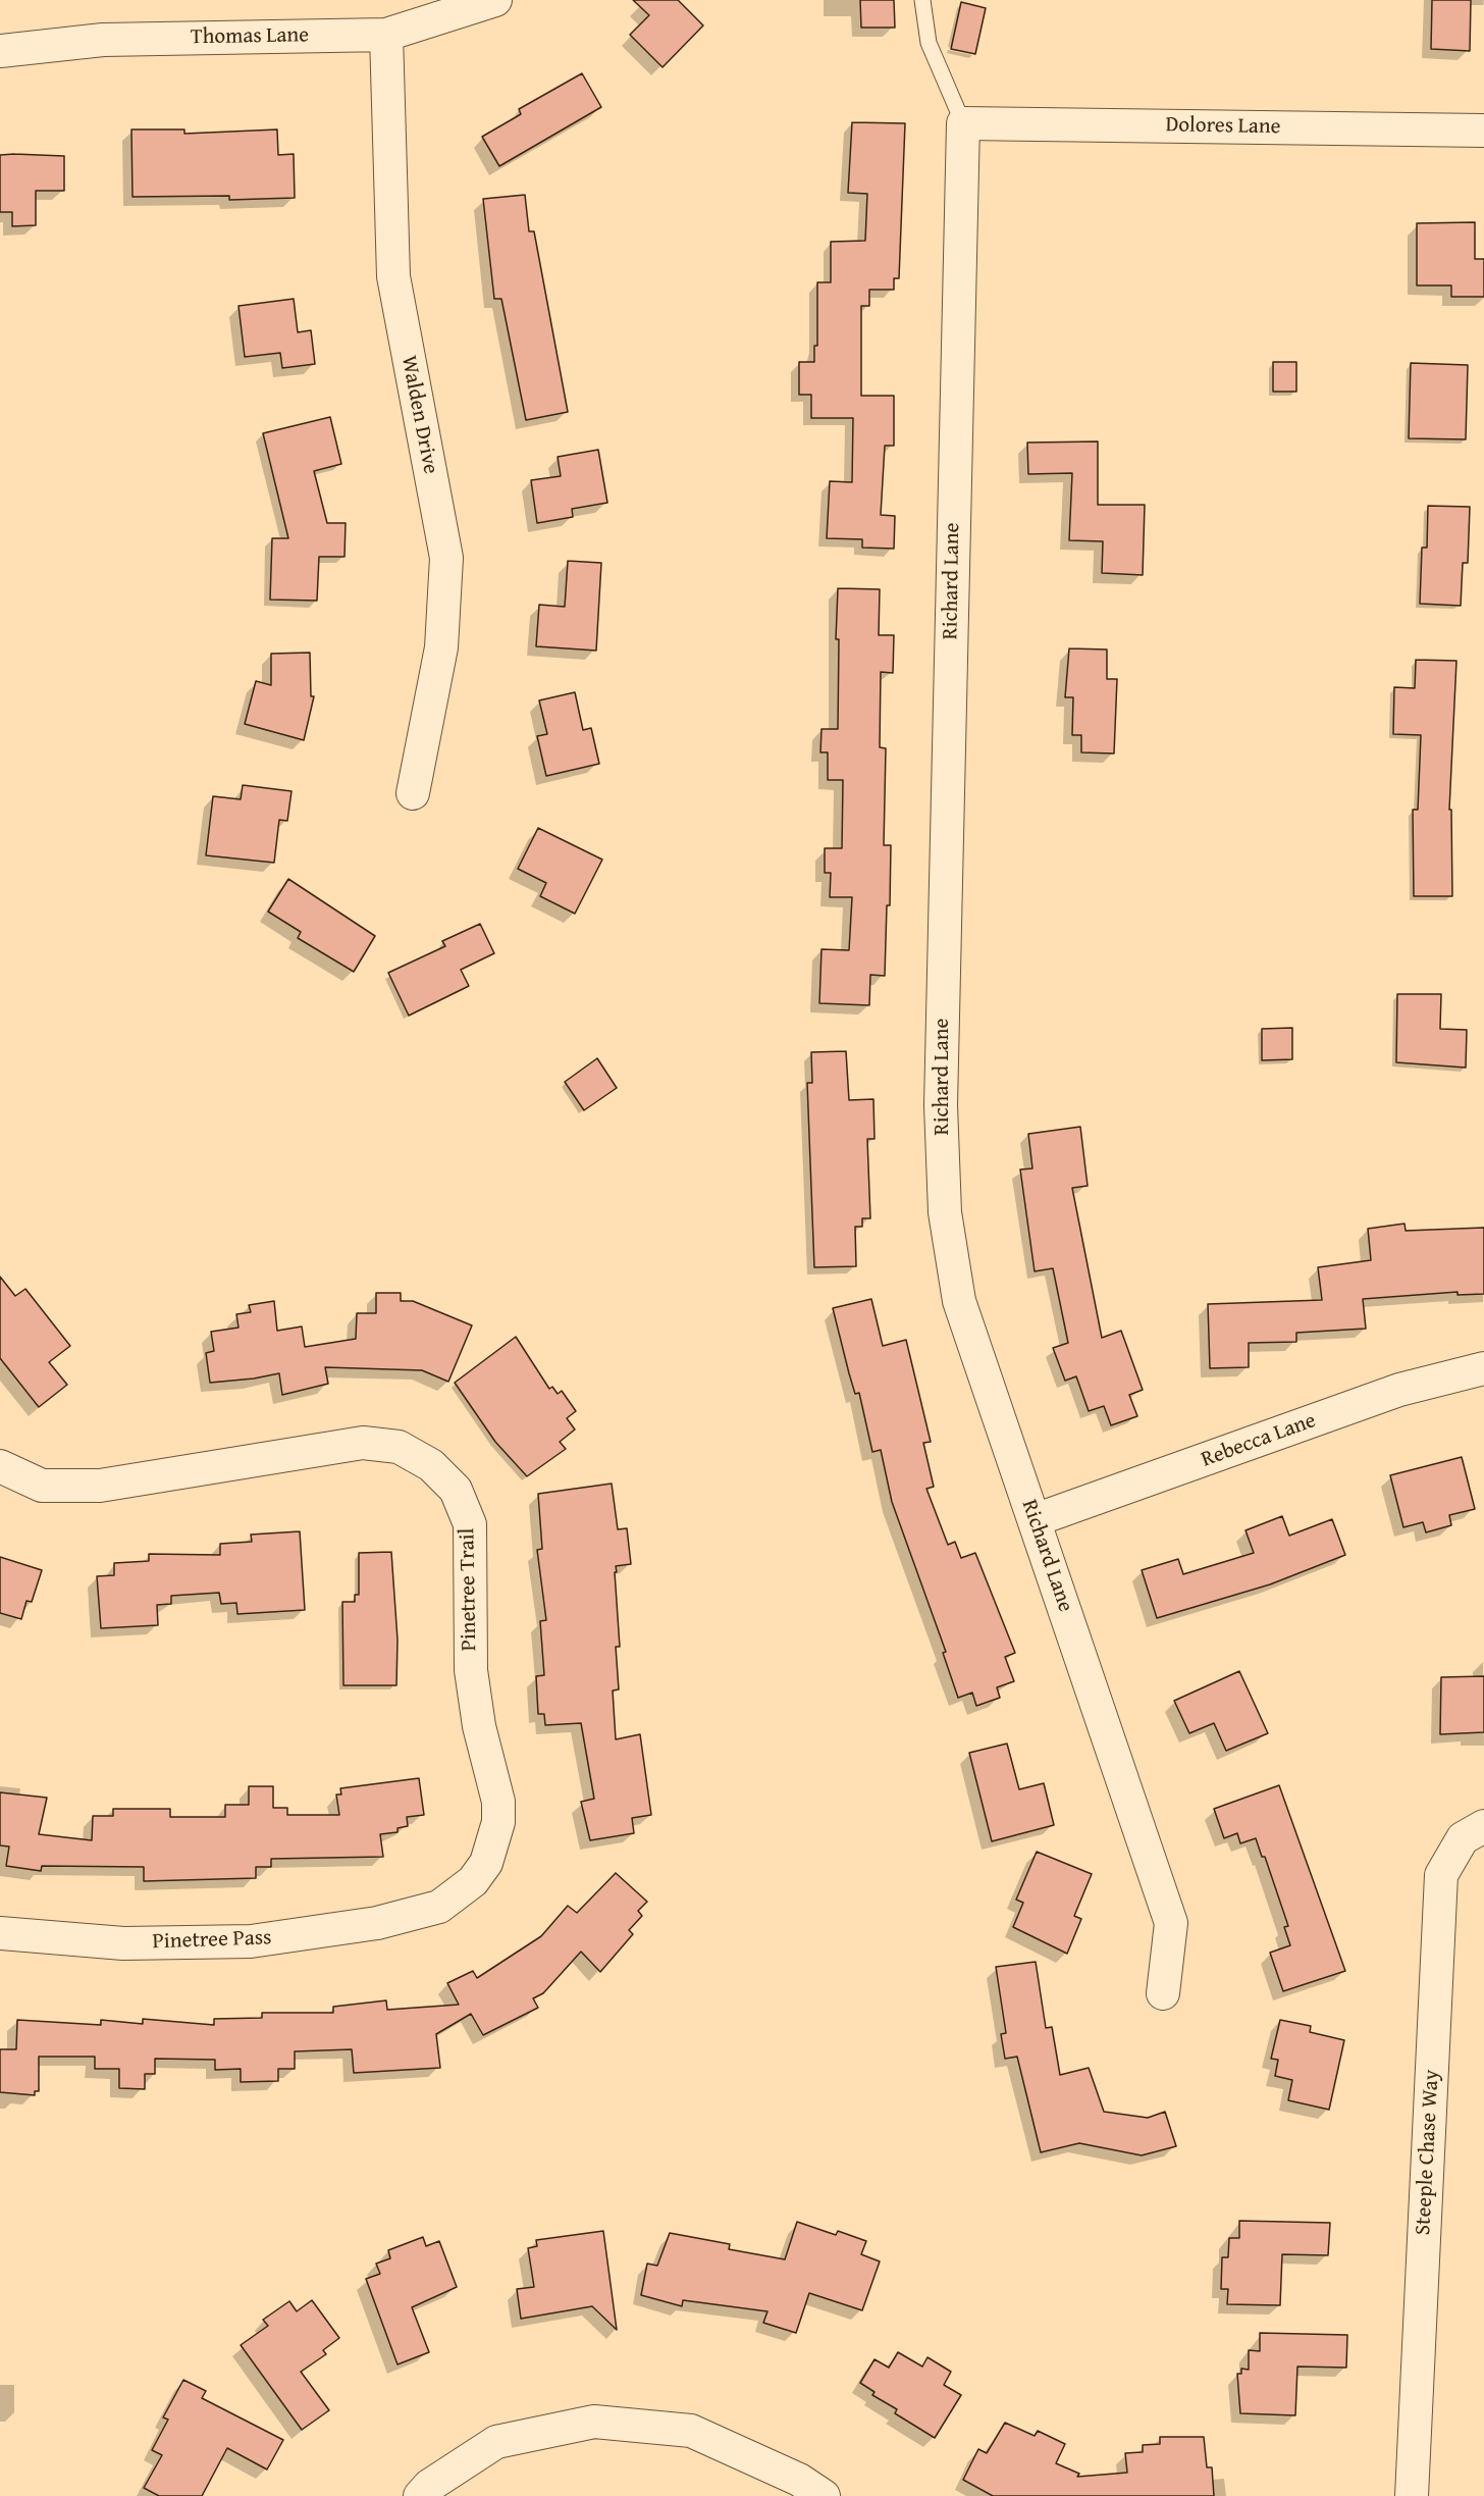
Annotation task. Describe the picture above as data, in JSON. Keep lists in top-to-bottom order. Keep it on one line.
{"streets":{"street":["Thomas Lane","Dolores Lane","Walden Drive","Richard Lane","Rebecca Lane","Pinetree Trail","Pinetree Pass","Steeple Chase Way"]},"crossings":[["Thomas Lane","Walden Drive"],["Dolores Lane","Richard Lane"],["Richard Lane","Rebecca Lane"],["Pinetree Trail","Pinetree Pass"]]}
